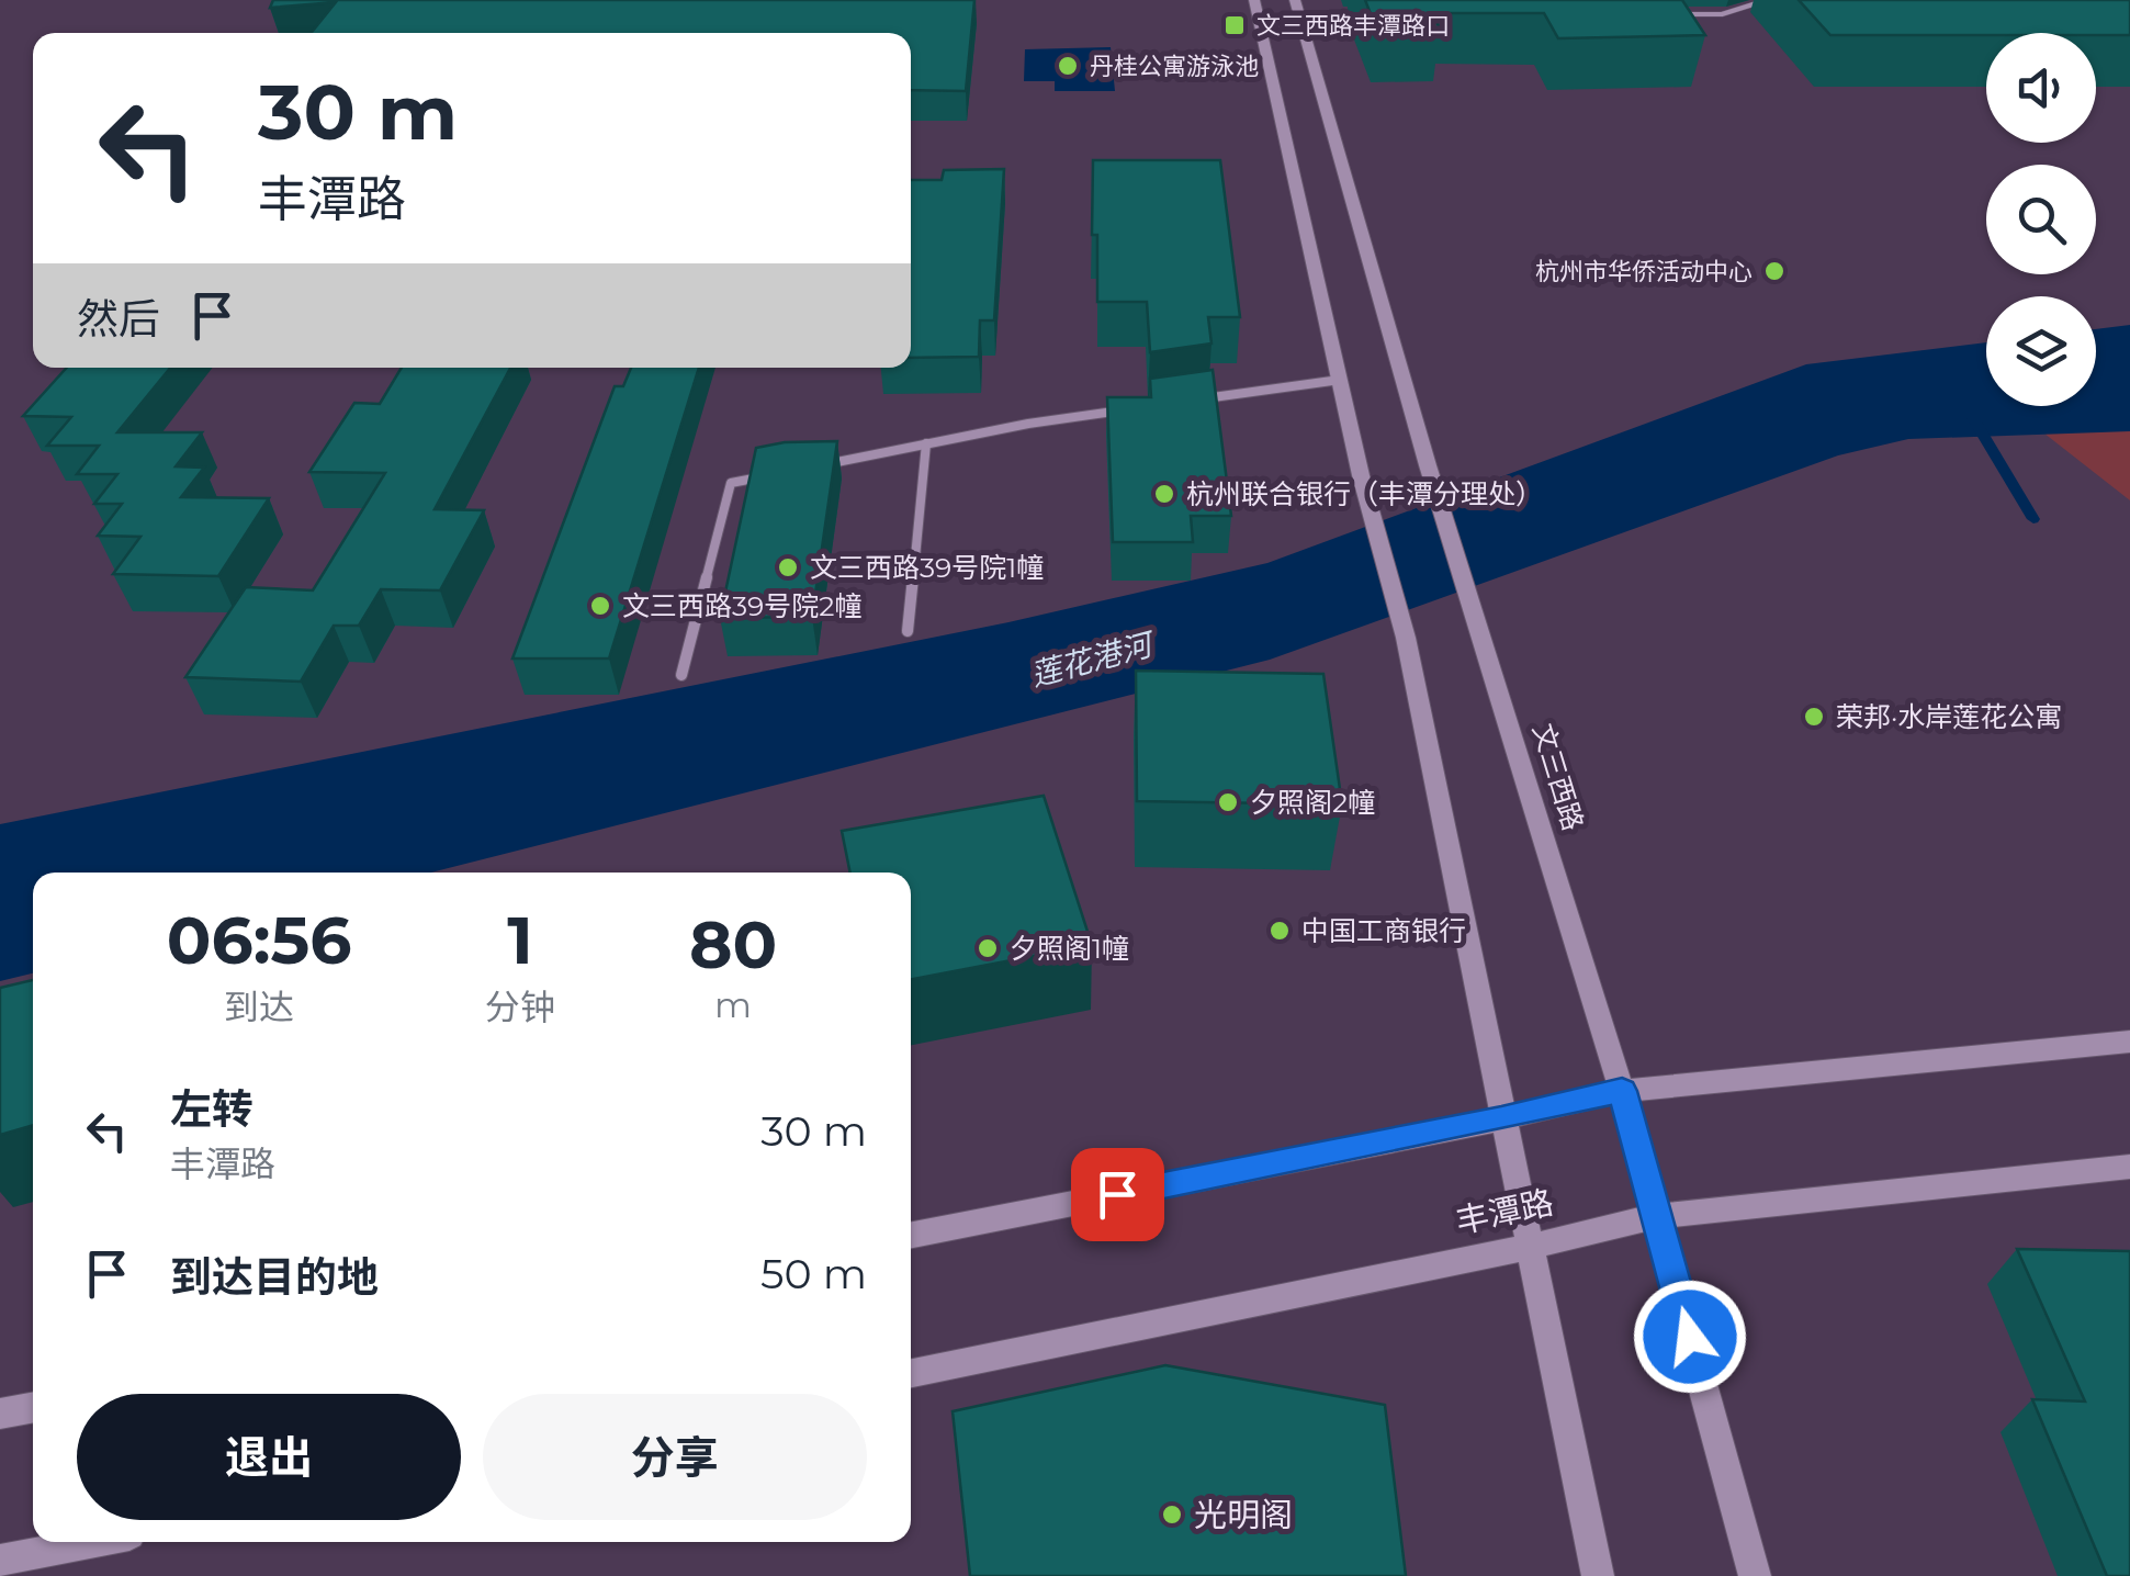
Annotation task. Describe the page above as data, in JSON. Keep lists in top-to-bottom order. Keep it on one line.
{"streets":{"main road":["文三西路","丰潭路"]},"crossings":[["文三西路","丰潭路"]],"water":["莲花港河"],"places":{"transit":["文三西路丰潭路口"],"other":["丹桂公寓游泳池","杭州市华侨活动中心","杭州联合银行（丰潭分理处）","文三西路39号院1幢","文三西路39号院2幢","荣邦·水岸莲花公寓","夕照阁2幢","中国工商银行","夕照阁1幢","光明阁"]},"page":{"turn":["30 m","丰潭路"],"then":"然后","eta":["06:56","到达","1","分钟","80","m"],"list":[{"name":"左转","note":"丰潭路","value":"30 m"},{"name":"到达目的地","value":"50 m"}],"buttons":["退出","分享"]}}
